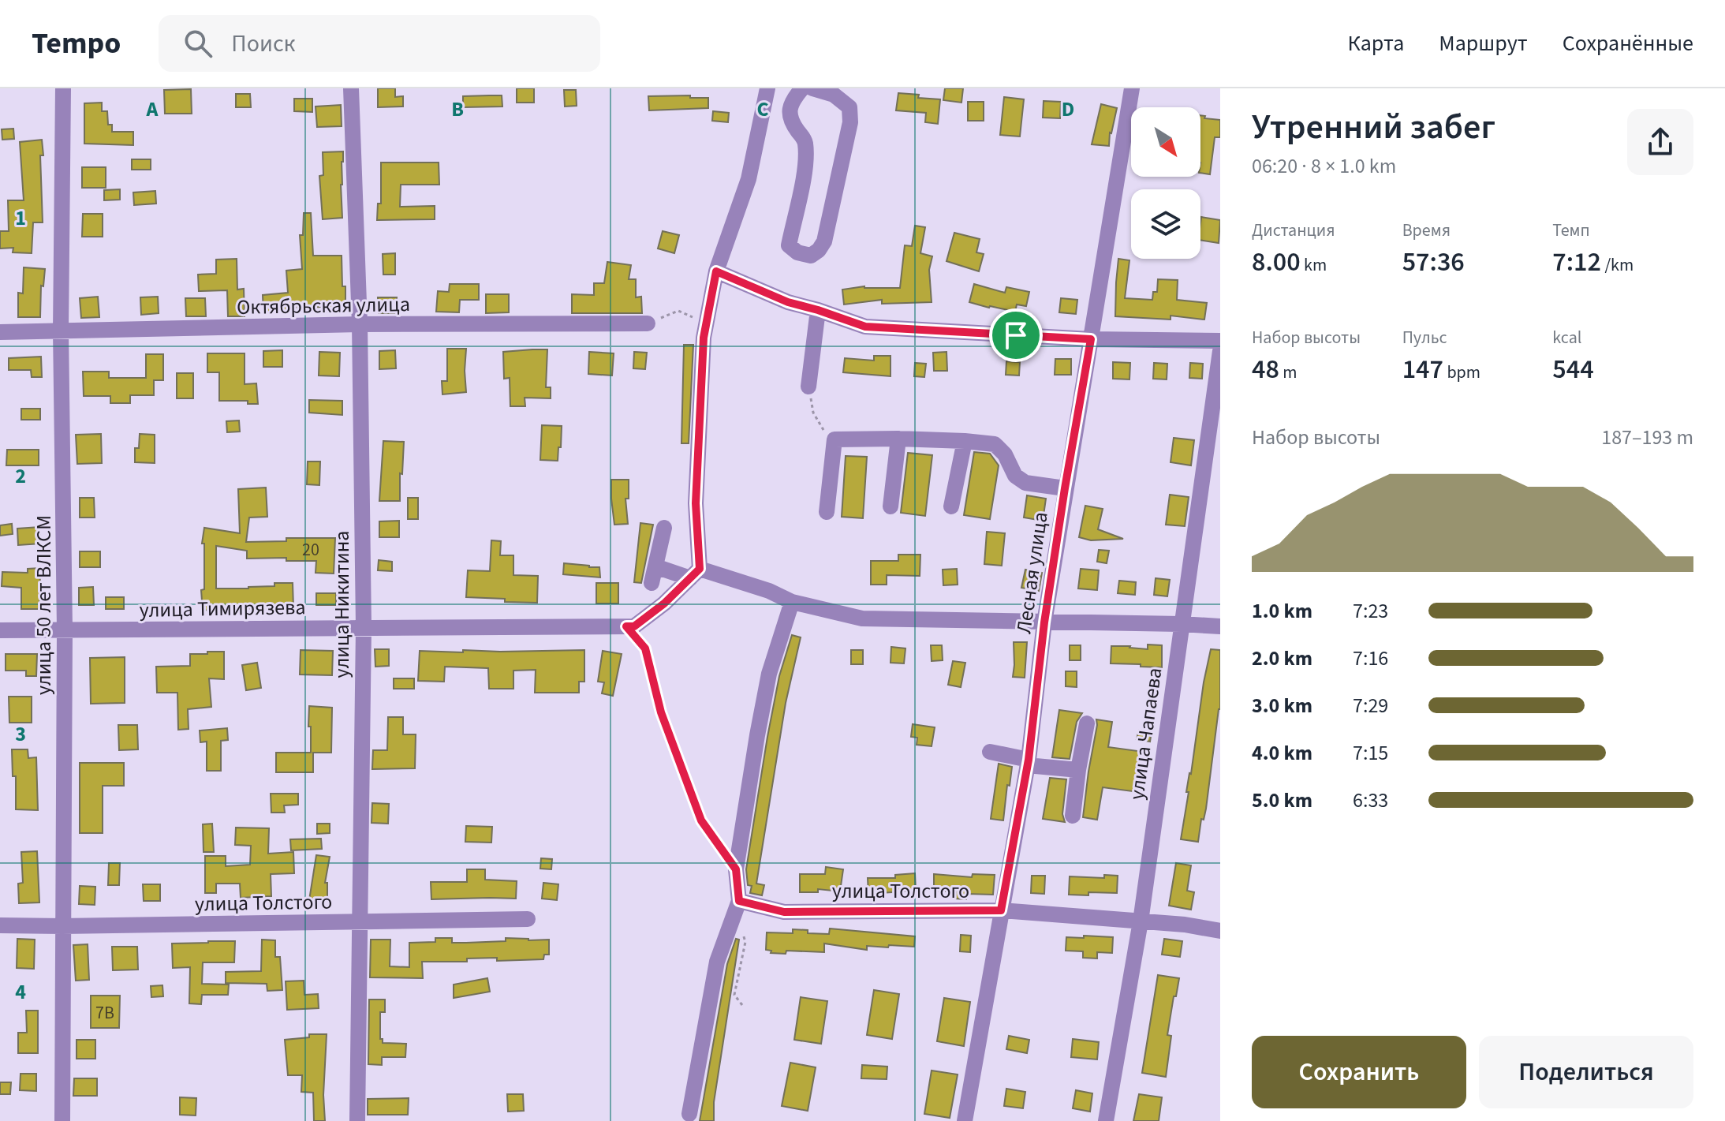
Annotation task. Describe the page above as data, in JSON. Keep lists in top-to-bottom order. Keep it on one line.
{"streets":{"street":["Октябрьская улица","Лесная улица","улица Никитина","улица 50 лет ВЛКСМ","улица Тимирязева","улица Чапаева","улица Толстого"]},"crossings":[["Октябрьская улица","улица Никитина"],["Октябрьская улица","улица 50 лет ВЛКСМ"],["Лесная улица","улица Толстого"],["улица Никитина","улица Тимирязева"],["улица Никитина","улица Толстого"],["улица 50 лет ВЛКСМ","улица Тимирязева"],["улица 50 лет ВЛКСМ","улица Толстого"],["улица Чапаева","улица Толстого"]],"house_numbers":["20","7В"],"north":"bottom right","page":{"header":"Tempo","search":"Поиск","nav":["Карта","Маршрут","Сохранённые"],"heading":["Утренний забег","06:20 · 8 × 1.0 km"],"stats":[["Дистанция","8.00 km"],["Время","57:36"],["Темп","7:12 /km"],["Набор высоты","48 m"],["Пульс","147 bpm"],["kcal","544"]],"chart":["Набор высоты","187–193 m"],"list":[{"name":"1.0 km","note":"7:23"},{"name":"2.0 km","note":"7:16"},{"name":"3.0 km","note":"7:29"},{"name":"4.0 km","note":"7:15"},{"name":"5.0 km","note":"6:33"}],"buttons":["Сохранить","Поделиться"]},"grid":{"columns":["A","B","C","D"],"rows":["1","2","3","4"]}}
